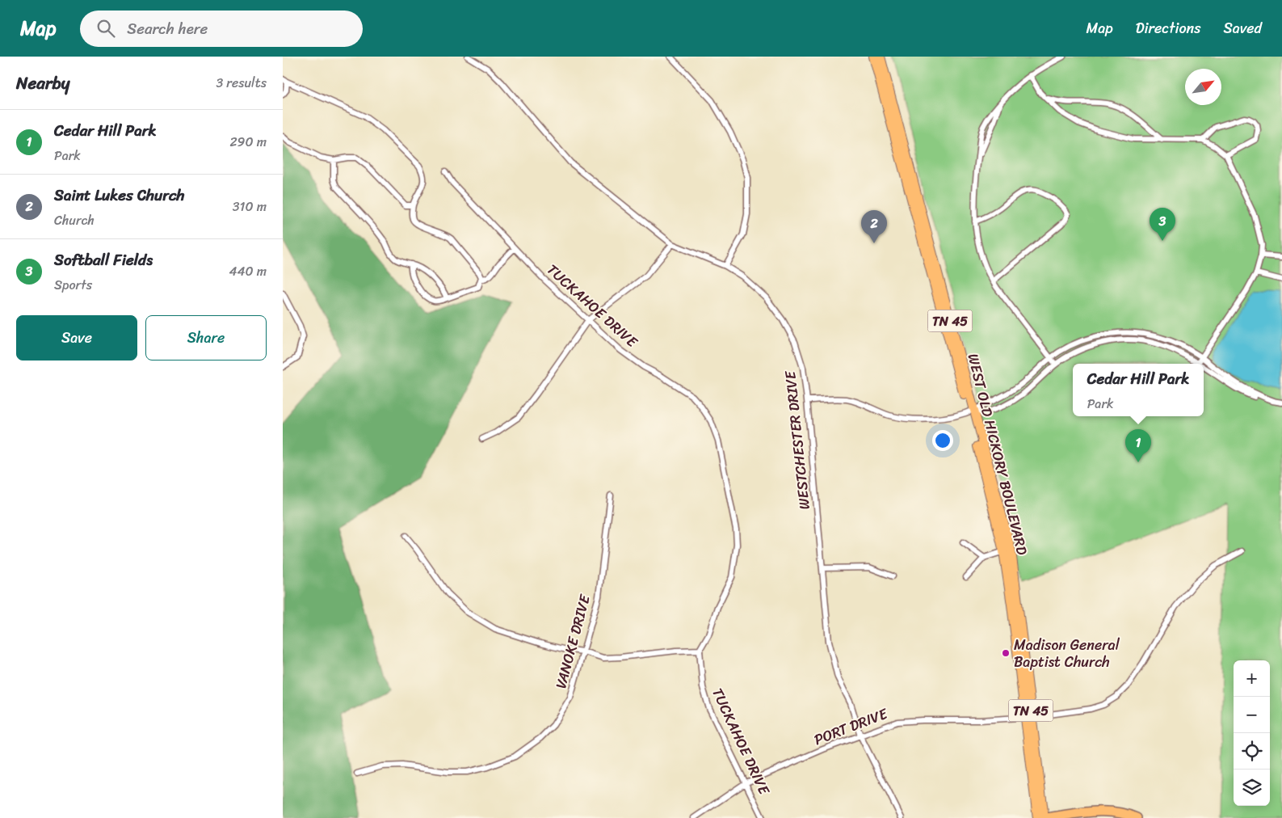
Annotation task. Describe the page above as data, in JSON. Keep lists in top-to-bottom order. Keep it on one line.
{"streets":{"main road":["TN 45","WEST OLD HICKORY BOULEVARD"],"street":["TUCKAHOE DRIVE","WESTCHESTER DRIVE","VANOKE DRIVE","PORT DRIVE"]},"crossings":[["TUCKAHOE DRIVE","PORT DRIVE"],["WESTCHESTER DRIVE","PORT DRIVE"],["WEST OLD HICKORY BOULEVARD","PORT DRIVE"]],"places":["Madison General Baptist Church"],"north":"top right","page":{"header":"Map","search":"Search here","nav":["Map","Directions","Saved"],"heading":["Nearby","3 results"],"list":[{"mark":"1","name":"Cedar Hill Park","note":"Park","value":"290 m"},{"mark":"2","name":"Saint Lukes Church","note":"Church","value":"310 m"},{"mark":"3","name":"Softball Fields","note":"Sports","value":"440 m"}],"pins":["3","2","1"],"buttons":["Save","Share"],"popup":["Cedar Hill Park","Park"],"map_buttons":["+","−"]}}
